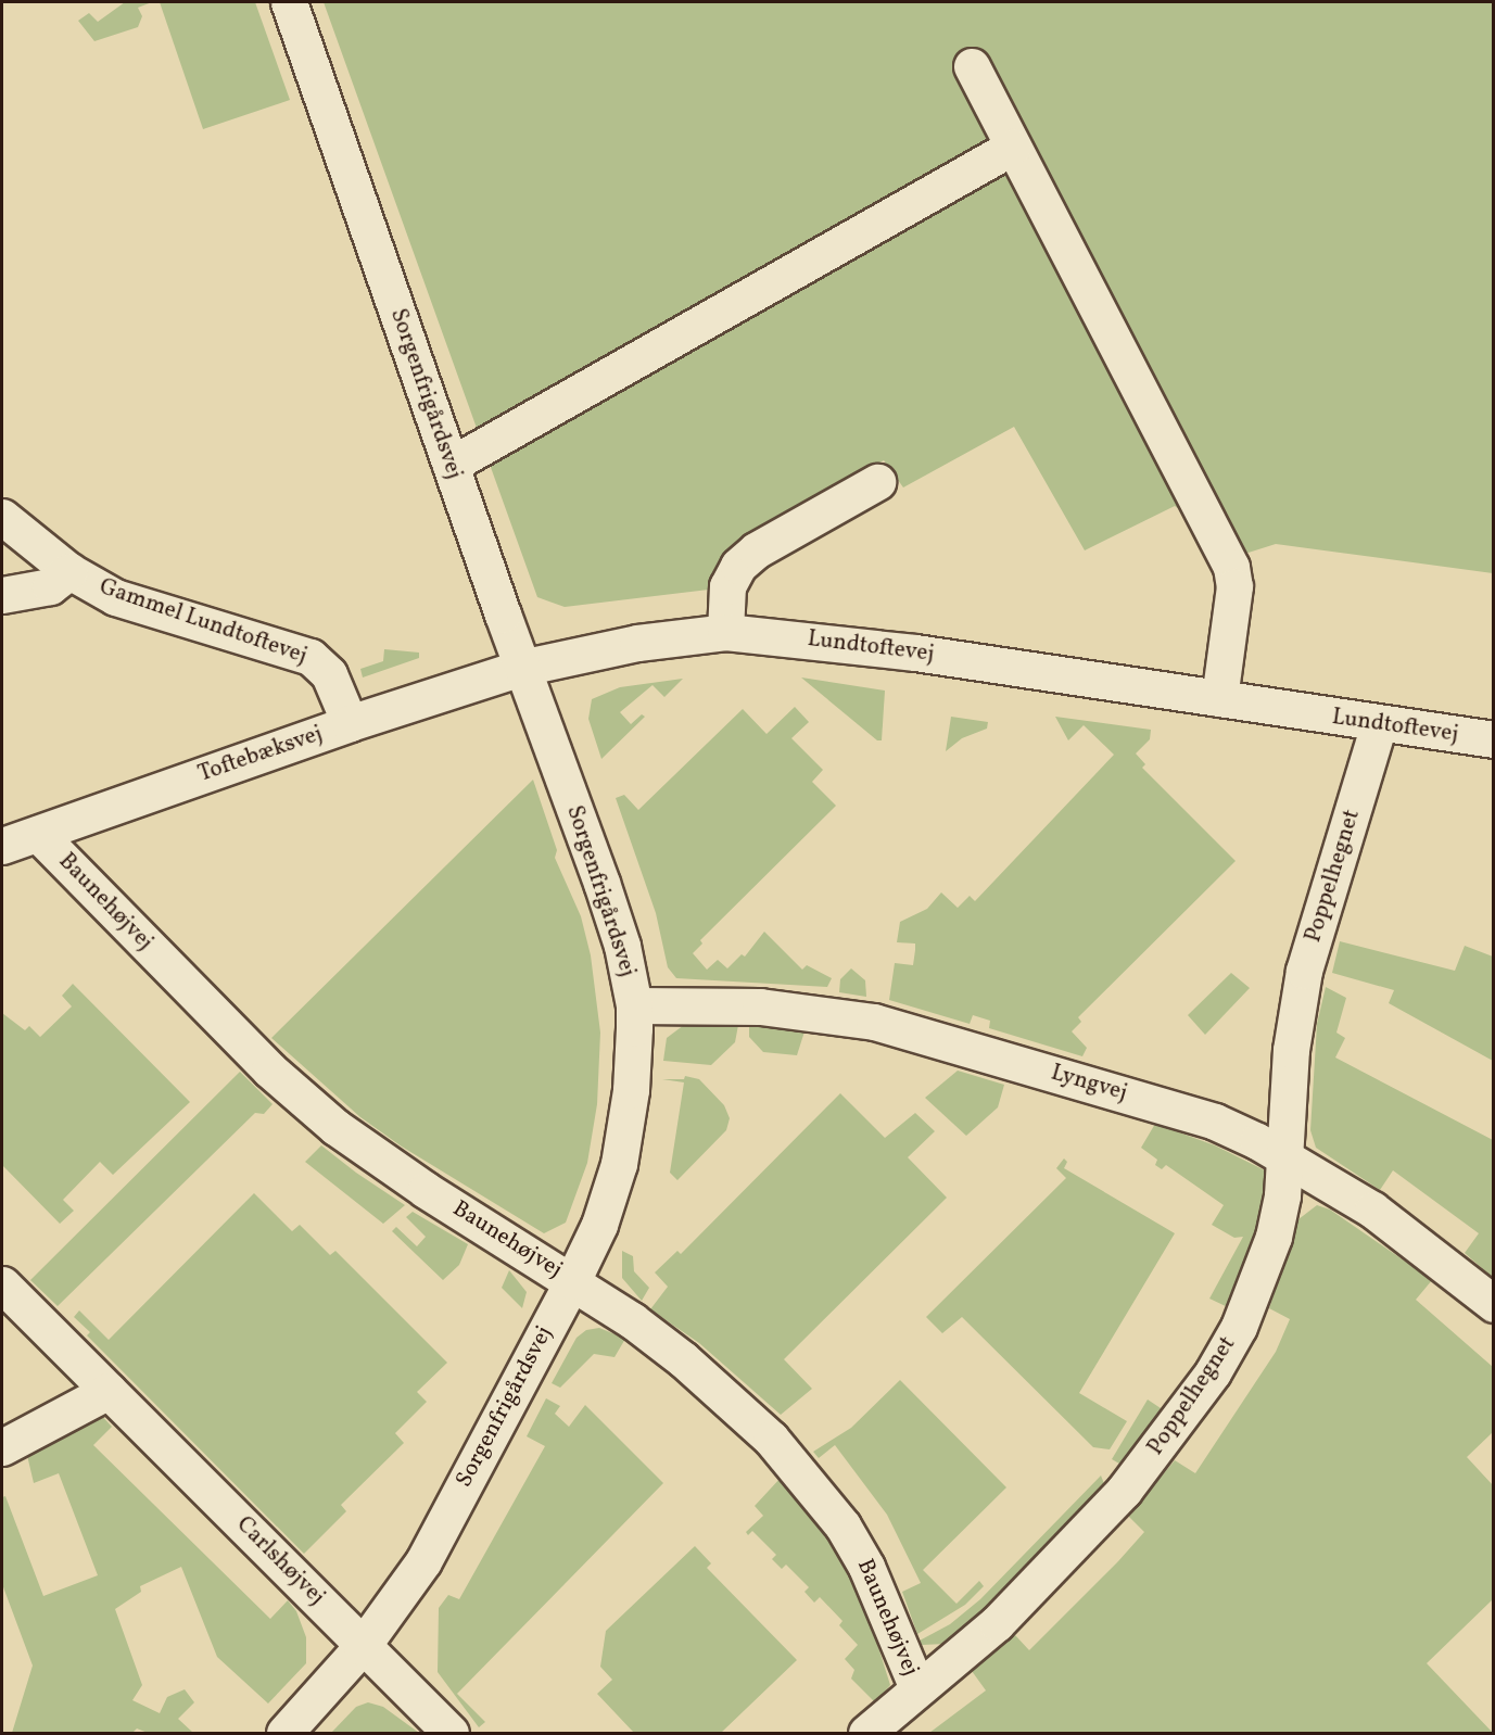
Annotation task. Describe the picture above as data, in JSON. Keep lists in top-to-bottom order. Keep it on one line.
{"streets":{"street":["Sorgenfrigårdsvej","Gammel Lundtoftevej","Lundtoftevej","Toftebæksvej","Poppelhegnet","Baunehøjvej","Lyngvej","Carlshøjvej"]},"crossings":[["Sorgenfrigårdsvej","Lundtoftevej"],["Sorgenfrigårdsvej","Toftebæksvej"],["Sorgenfrigårdsvej","Baunehøjvej"],["Sorgenfrigårdsvej","Lyngvej"],["Sorgenfrigårdsvej","Carlshøjvej"],["Gammel Lundtoftevej","Toftebæksvej"],["Lundtoftevej","Toftebæksvej"],["Lundtoftevej","Poppelhegnet"],["Toftebæksvej","Baunehøjvej"],["Poppelhegnet","Baunehøjvej"],["Poppelhegnet","Lyngvej"]]}
